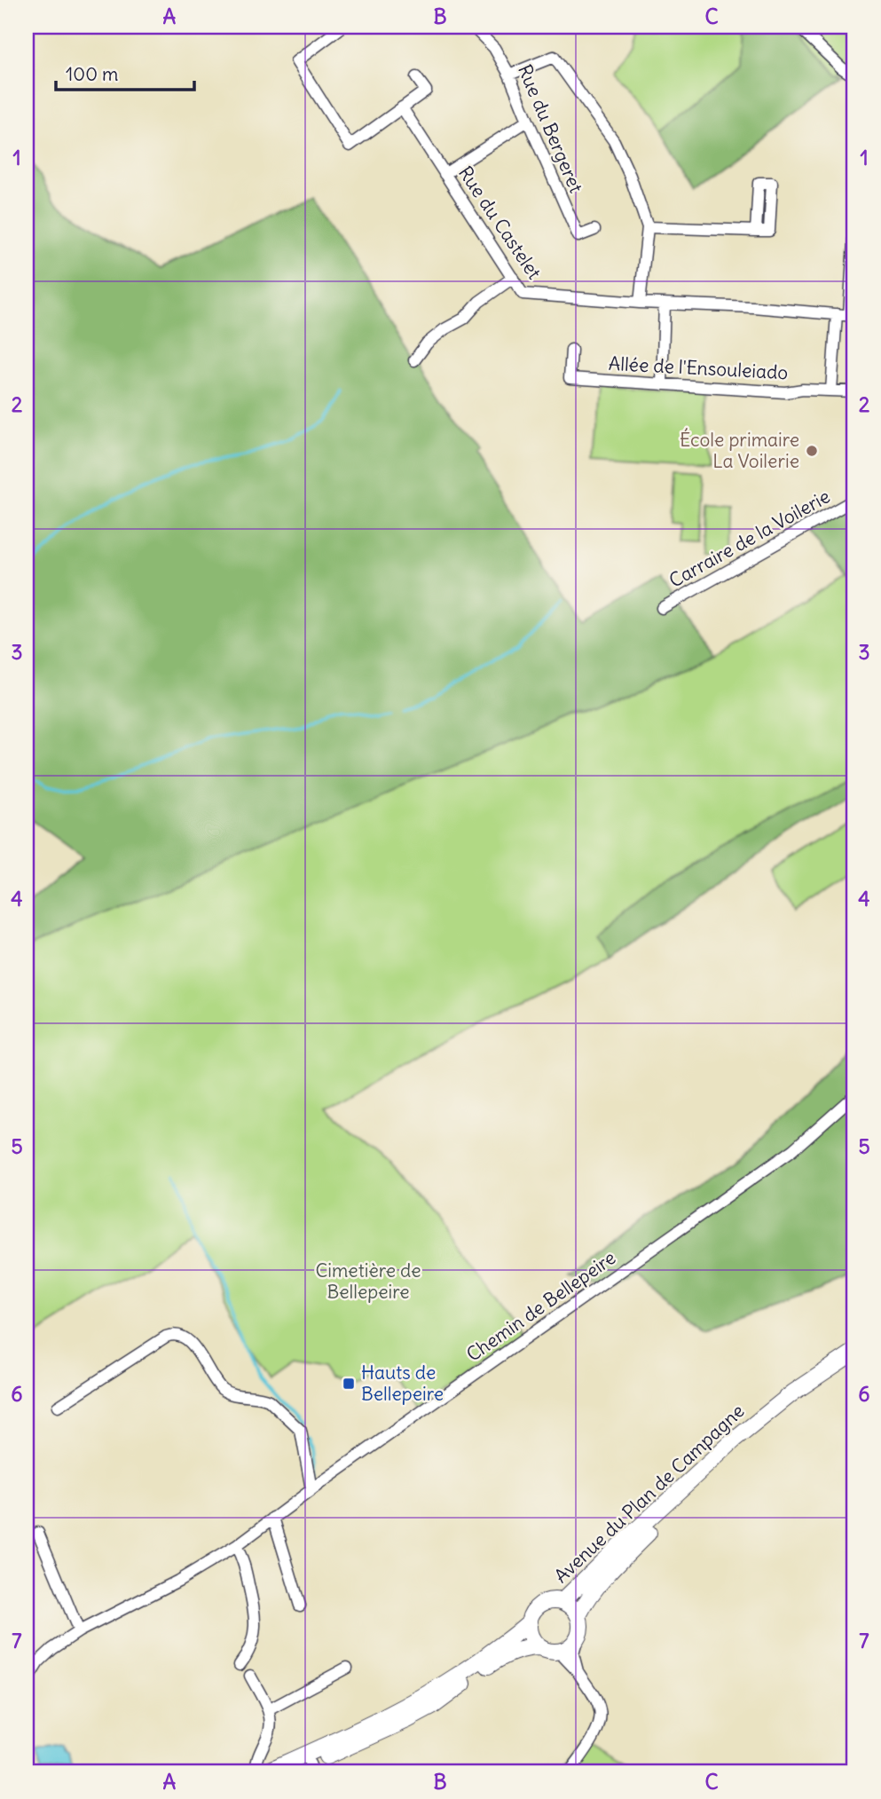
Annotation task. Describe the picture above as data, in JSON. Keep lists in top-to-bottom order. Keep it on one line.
{"streets":{"main road":["Avenue du Plan de Campagne"],"street":["Rue du Bergeret","Rue du Castelet","Allée de l'Ensouleiado","Carraire de la Voilerie","Chemin de Bellepeire"]},"parks":["Cimetière de Bellepeire"],"places":{"other":["École primaire La Voilerie"],"transit":["Hauts de Bellepeire"]},"scale_bar":"100 m","grid":{"columns":["A","B","C"],"rows":["1","2","3","4","5","6","7"]}}
